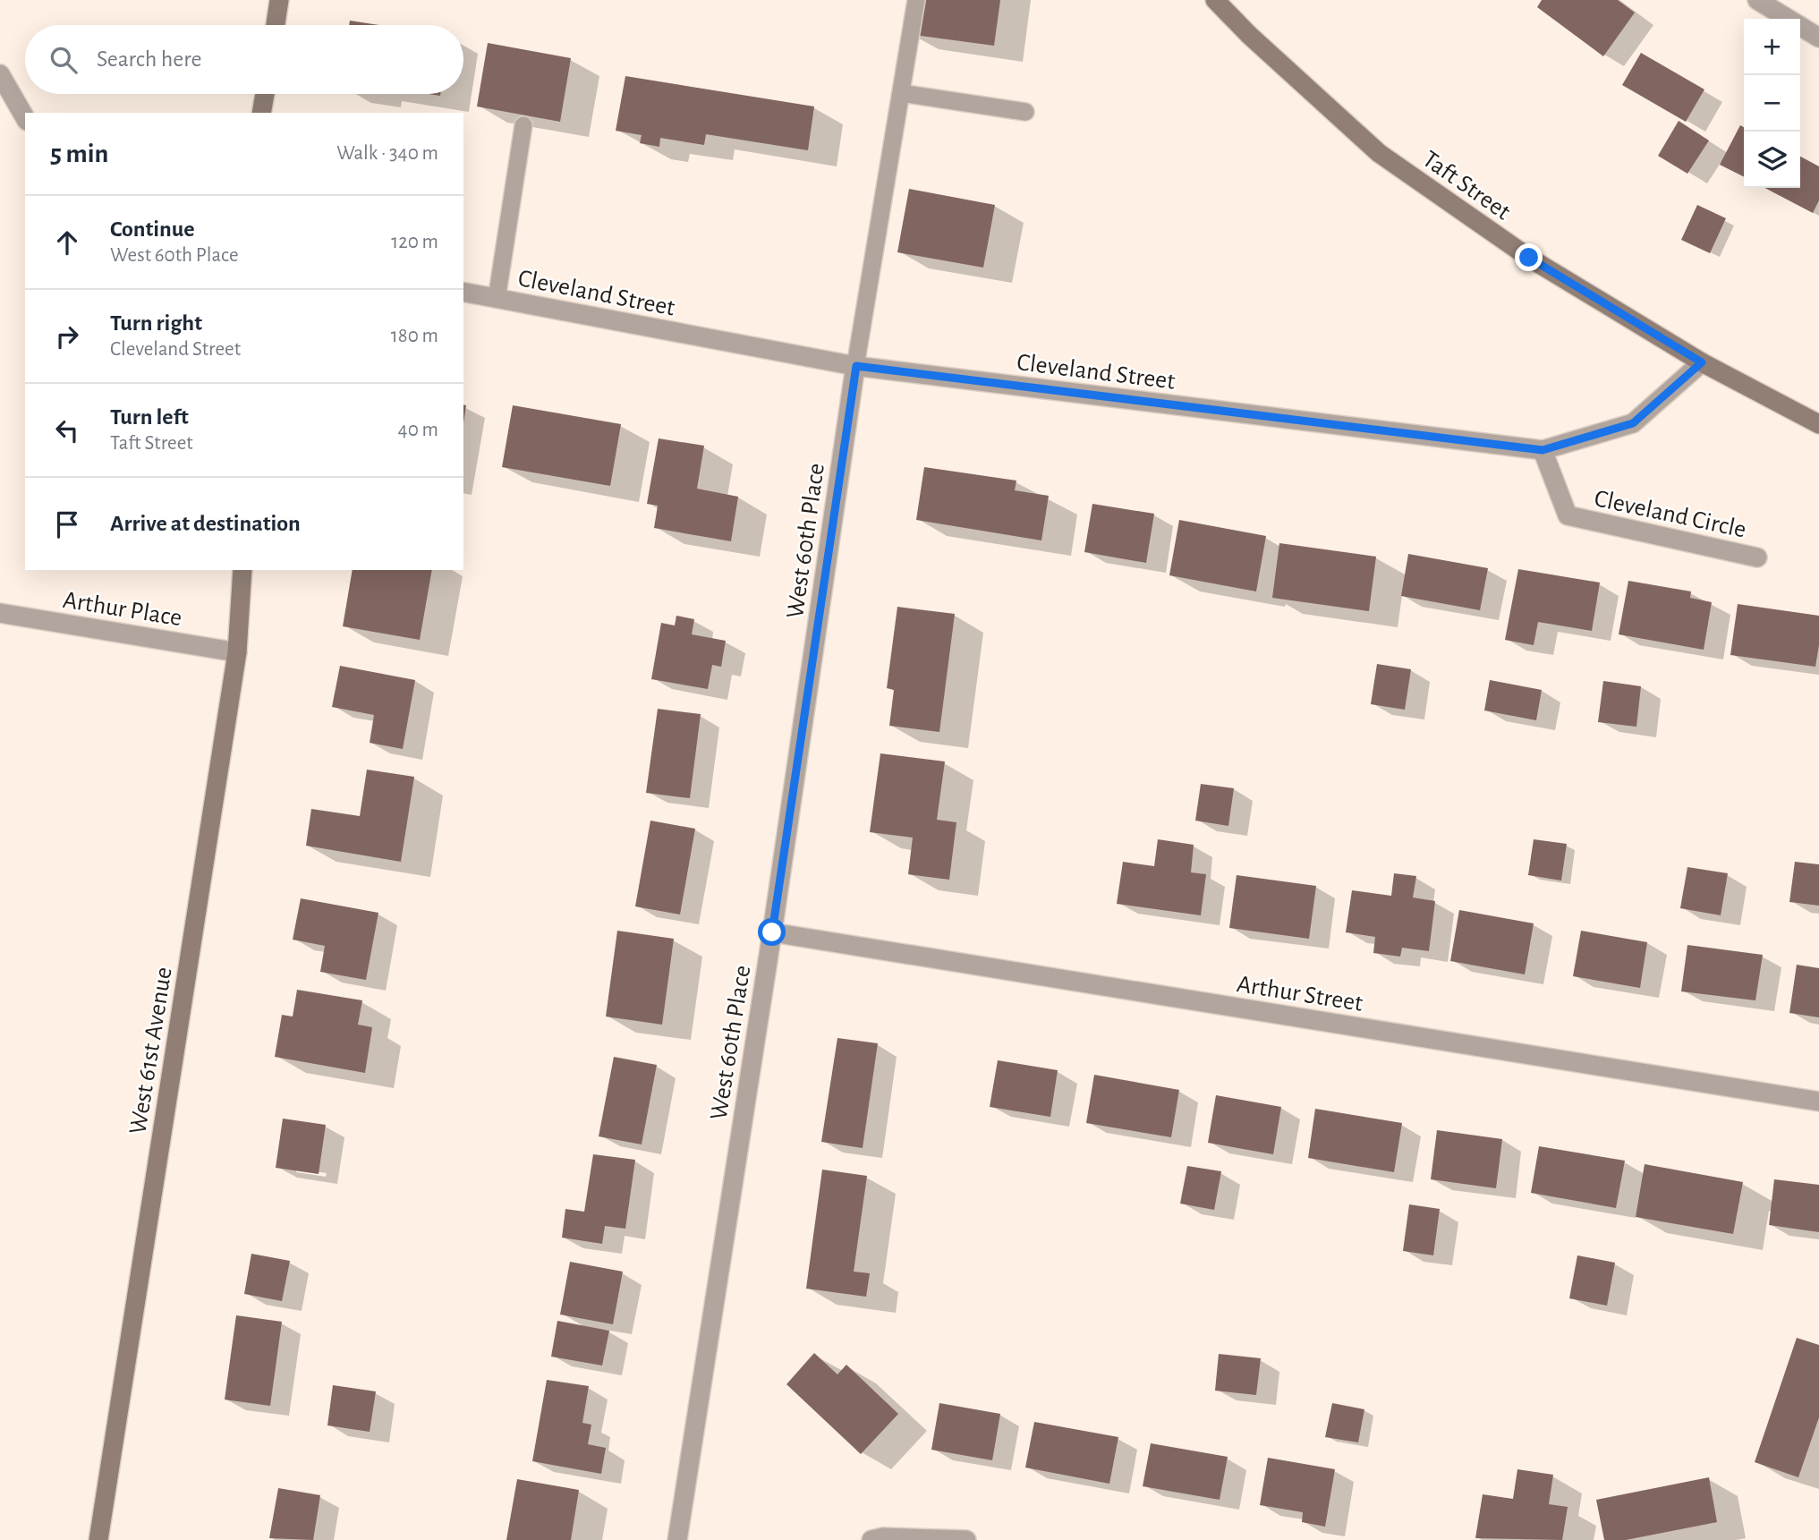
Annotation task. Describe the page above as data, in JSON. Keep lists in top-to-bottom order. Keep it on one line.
{"streets":{"main road":["Taft Street","West 61st Avenue"],"street":["Cleveland Street","Cleveland Circle","West 60th Place","Arthur Place","Arthur Street"]},"crossings":[["Taft Street","Cleveland Street"],["Cleveland Street","Cleveland Circle"],["Cleveland Street","West 60th Place"],["West 60th Place","Arthur Street"],["Arthur Place","West 61st Avenue"]],"page":{"map_buttons":["+","−"],"search":"Search here","heading":["5 min","Walk · 340 m"],"list":[["Continue","West 60th Place","120 m"],["Turn right","Cleveland Street","180 m"],["Turn left","Taft Street","40 m"],"Arrive at destination"]}}
